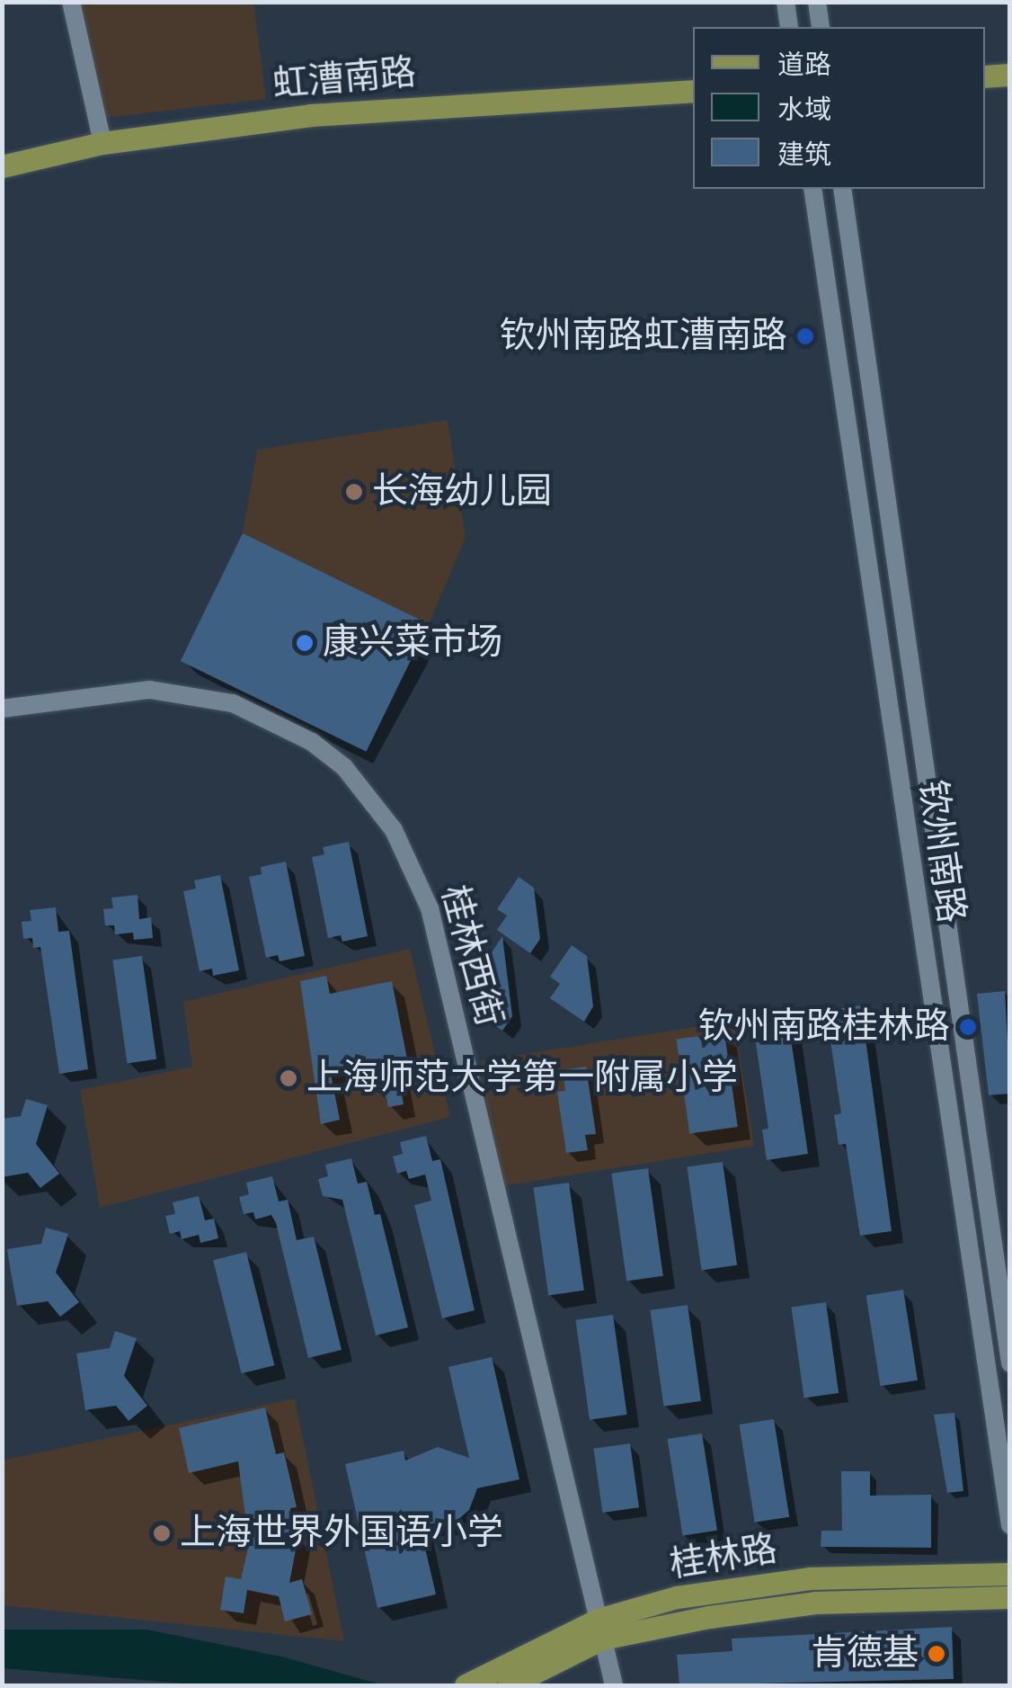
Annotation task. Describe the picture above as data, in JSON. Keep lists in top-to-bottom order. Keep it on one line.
{"streets":{"main road":["虹漕南路","桂林路"],"street":["钦州南路","桂林西街"]},"crossings":[["桂林西街","桂林路"]],"places":["钦州南路虹漕南路","长海幼儿园","康兴菜市场","钦州南路桂林路","上海师范大学第一附属小学","上海世界外国语小学","肯德基"],"legend":["道路","水域","建筑"]}
